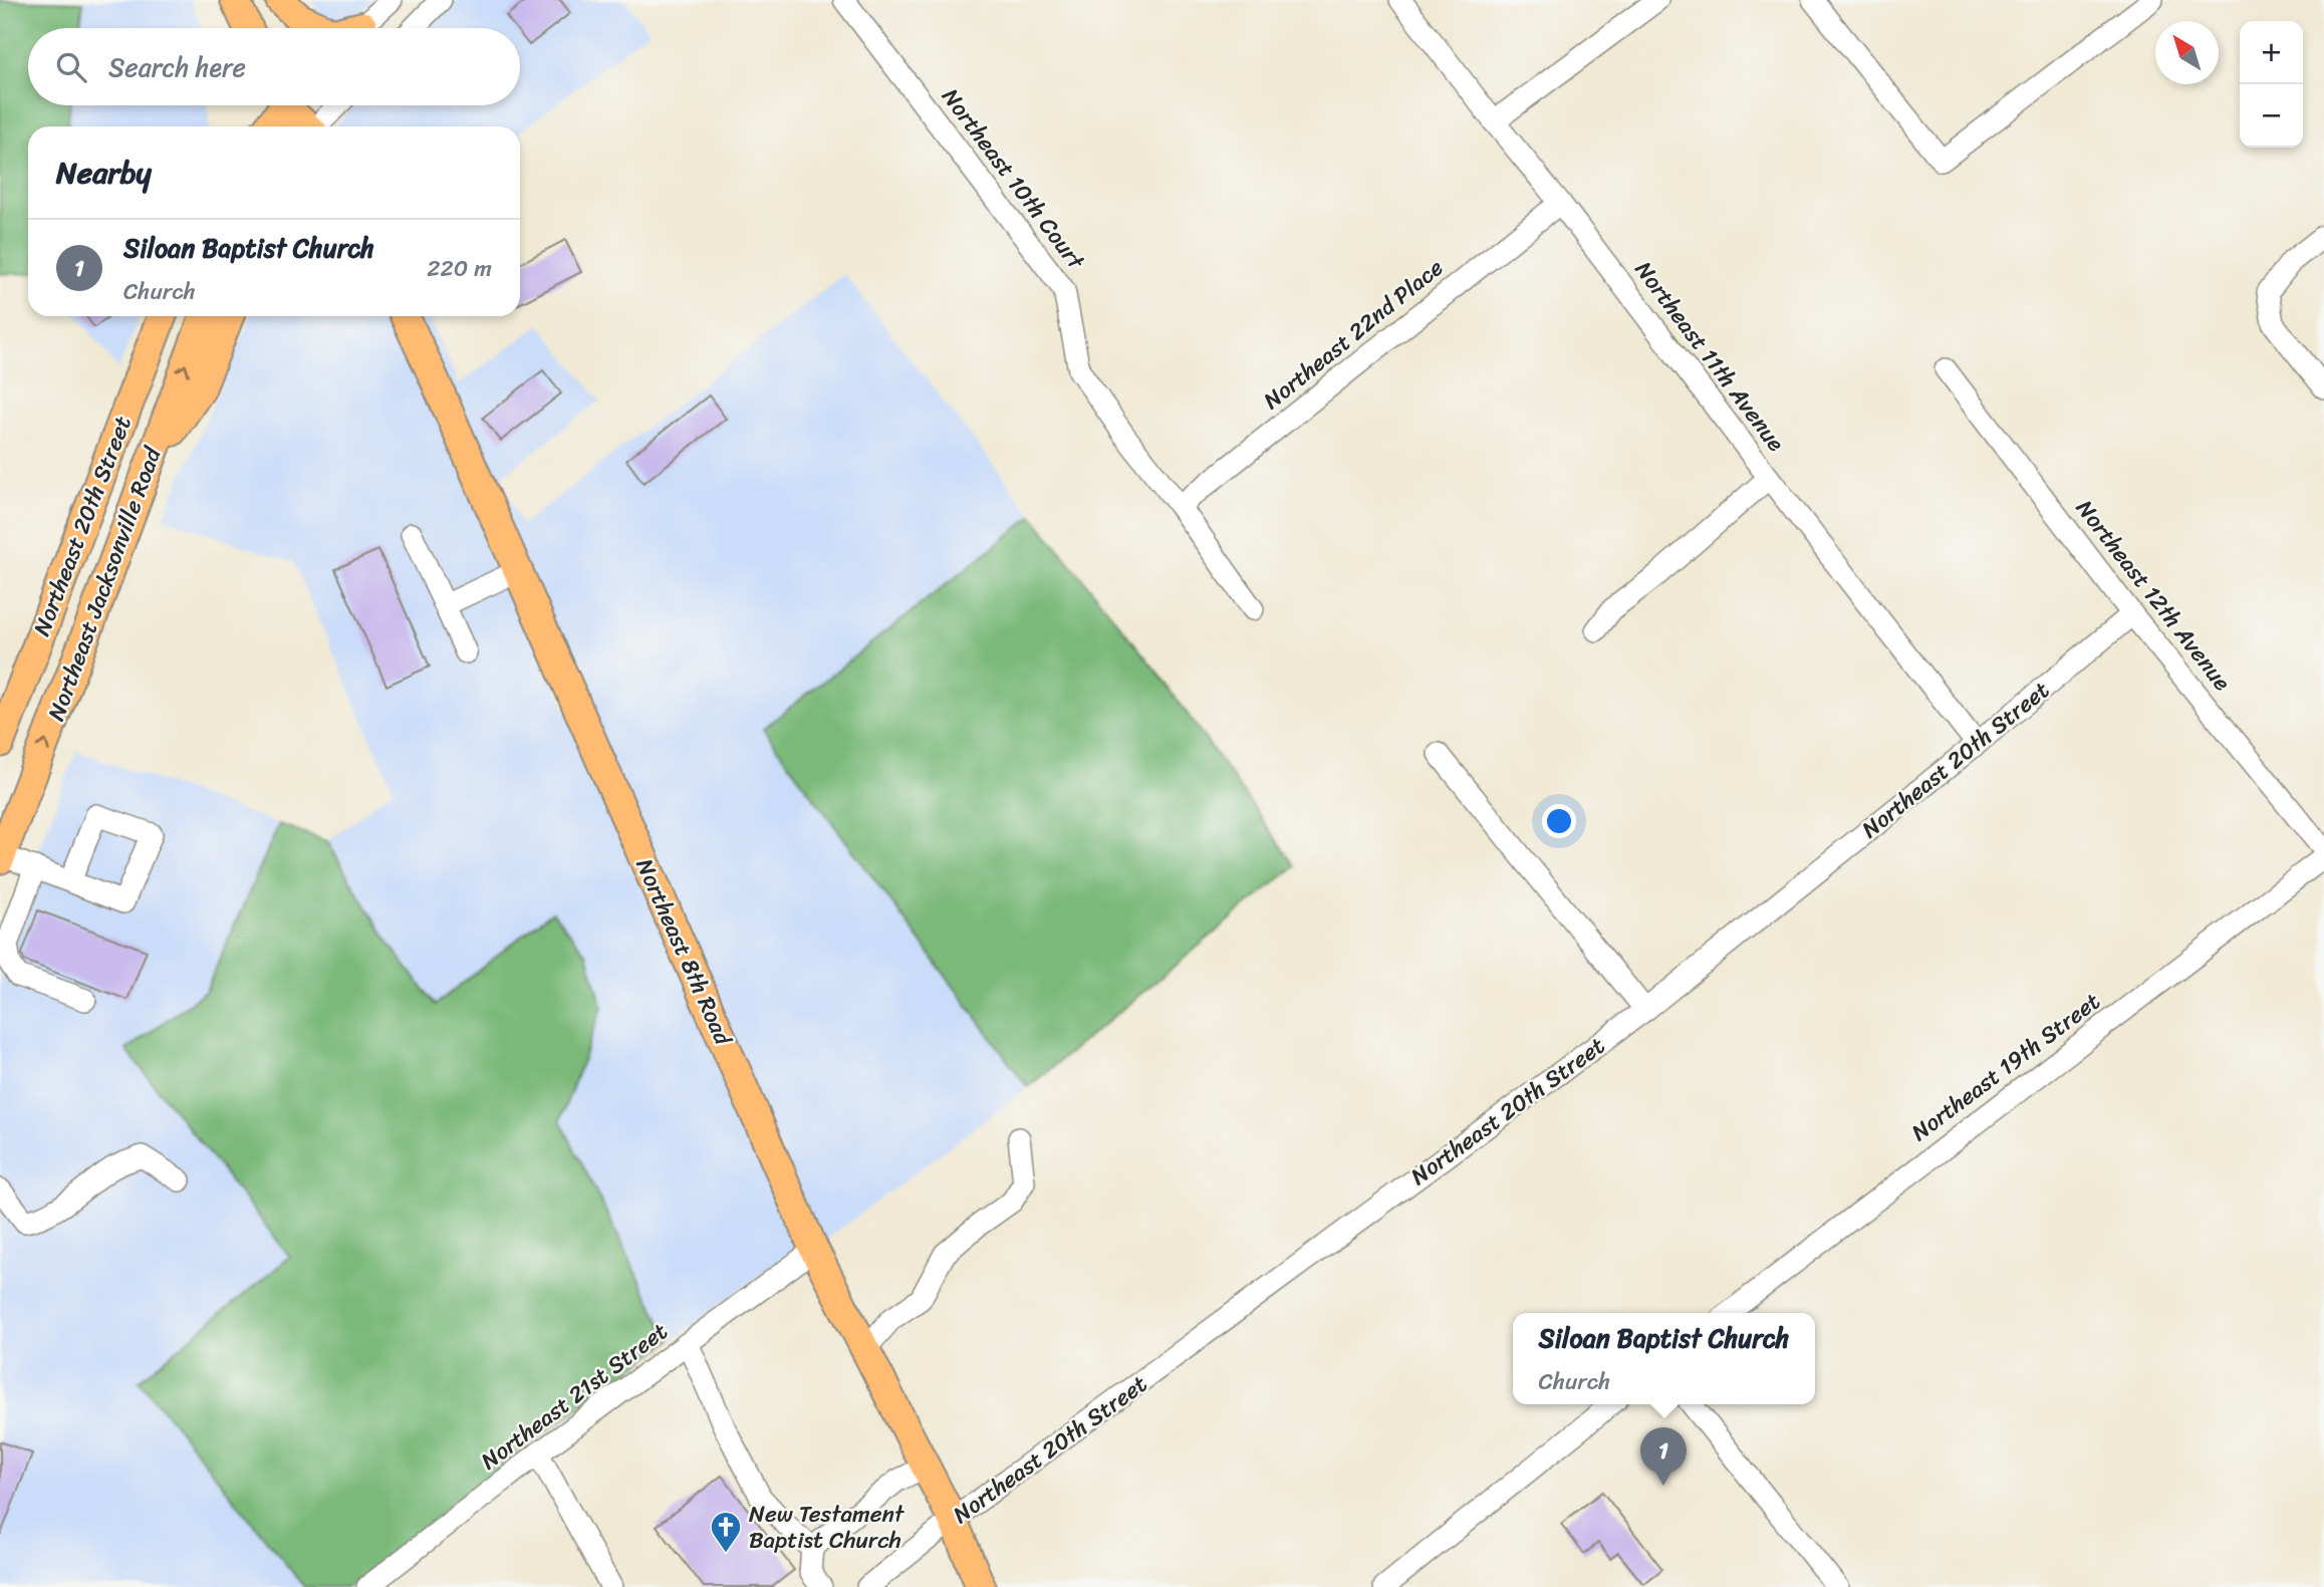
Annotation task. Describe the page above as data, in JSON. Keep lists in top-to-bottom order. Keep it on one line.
{"streets":{"main road":["Northeast 20th Street","Northeast Jacksonville Road","Northeast 8th Road"],"street":["Northeast 10th Court","Northeast 22nd Place","Northeast 11th Avenue","Northeast 12th Avenue","Northeast 19th Street","Northeast 21st Street"]},"crossings":[["Northeast 10th Court","Northeast 22nd Place"],["Northeast 22nd Place","Northeast 11th Avenue"],["Northeast 11th Avenue","Northeast 20th Street"],["Northeast 20th Street","Northeast 12th Avenue"],["Northeast 20th Street","Northeast 8th Road"],["Northeast 8th Road","Northeast 21st Street"]],"places":{"church":["New Testament Baptist Church"]},"north":"top left","page":{"map_buttons":["+","−"],"search":"Search here","heading":"Nearby","list":[{"mark":"1","name":"Siloan Baptist Church","note":"Church","value":"220 m"}],"popup":["Siloan Baptist Church","Church"],"pins":"1"}}
